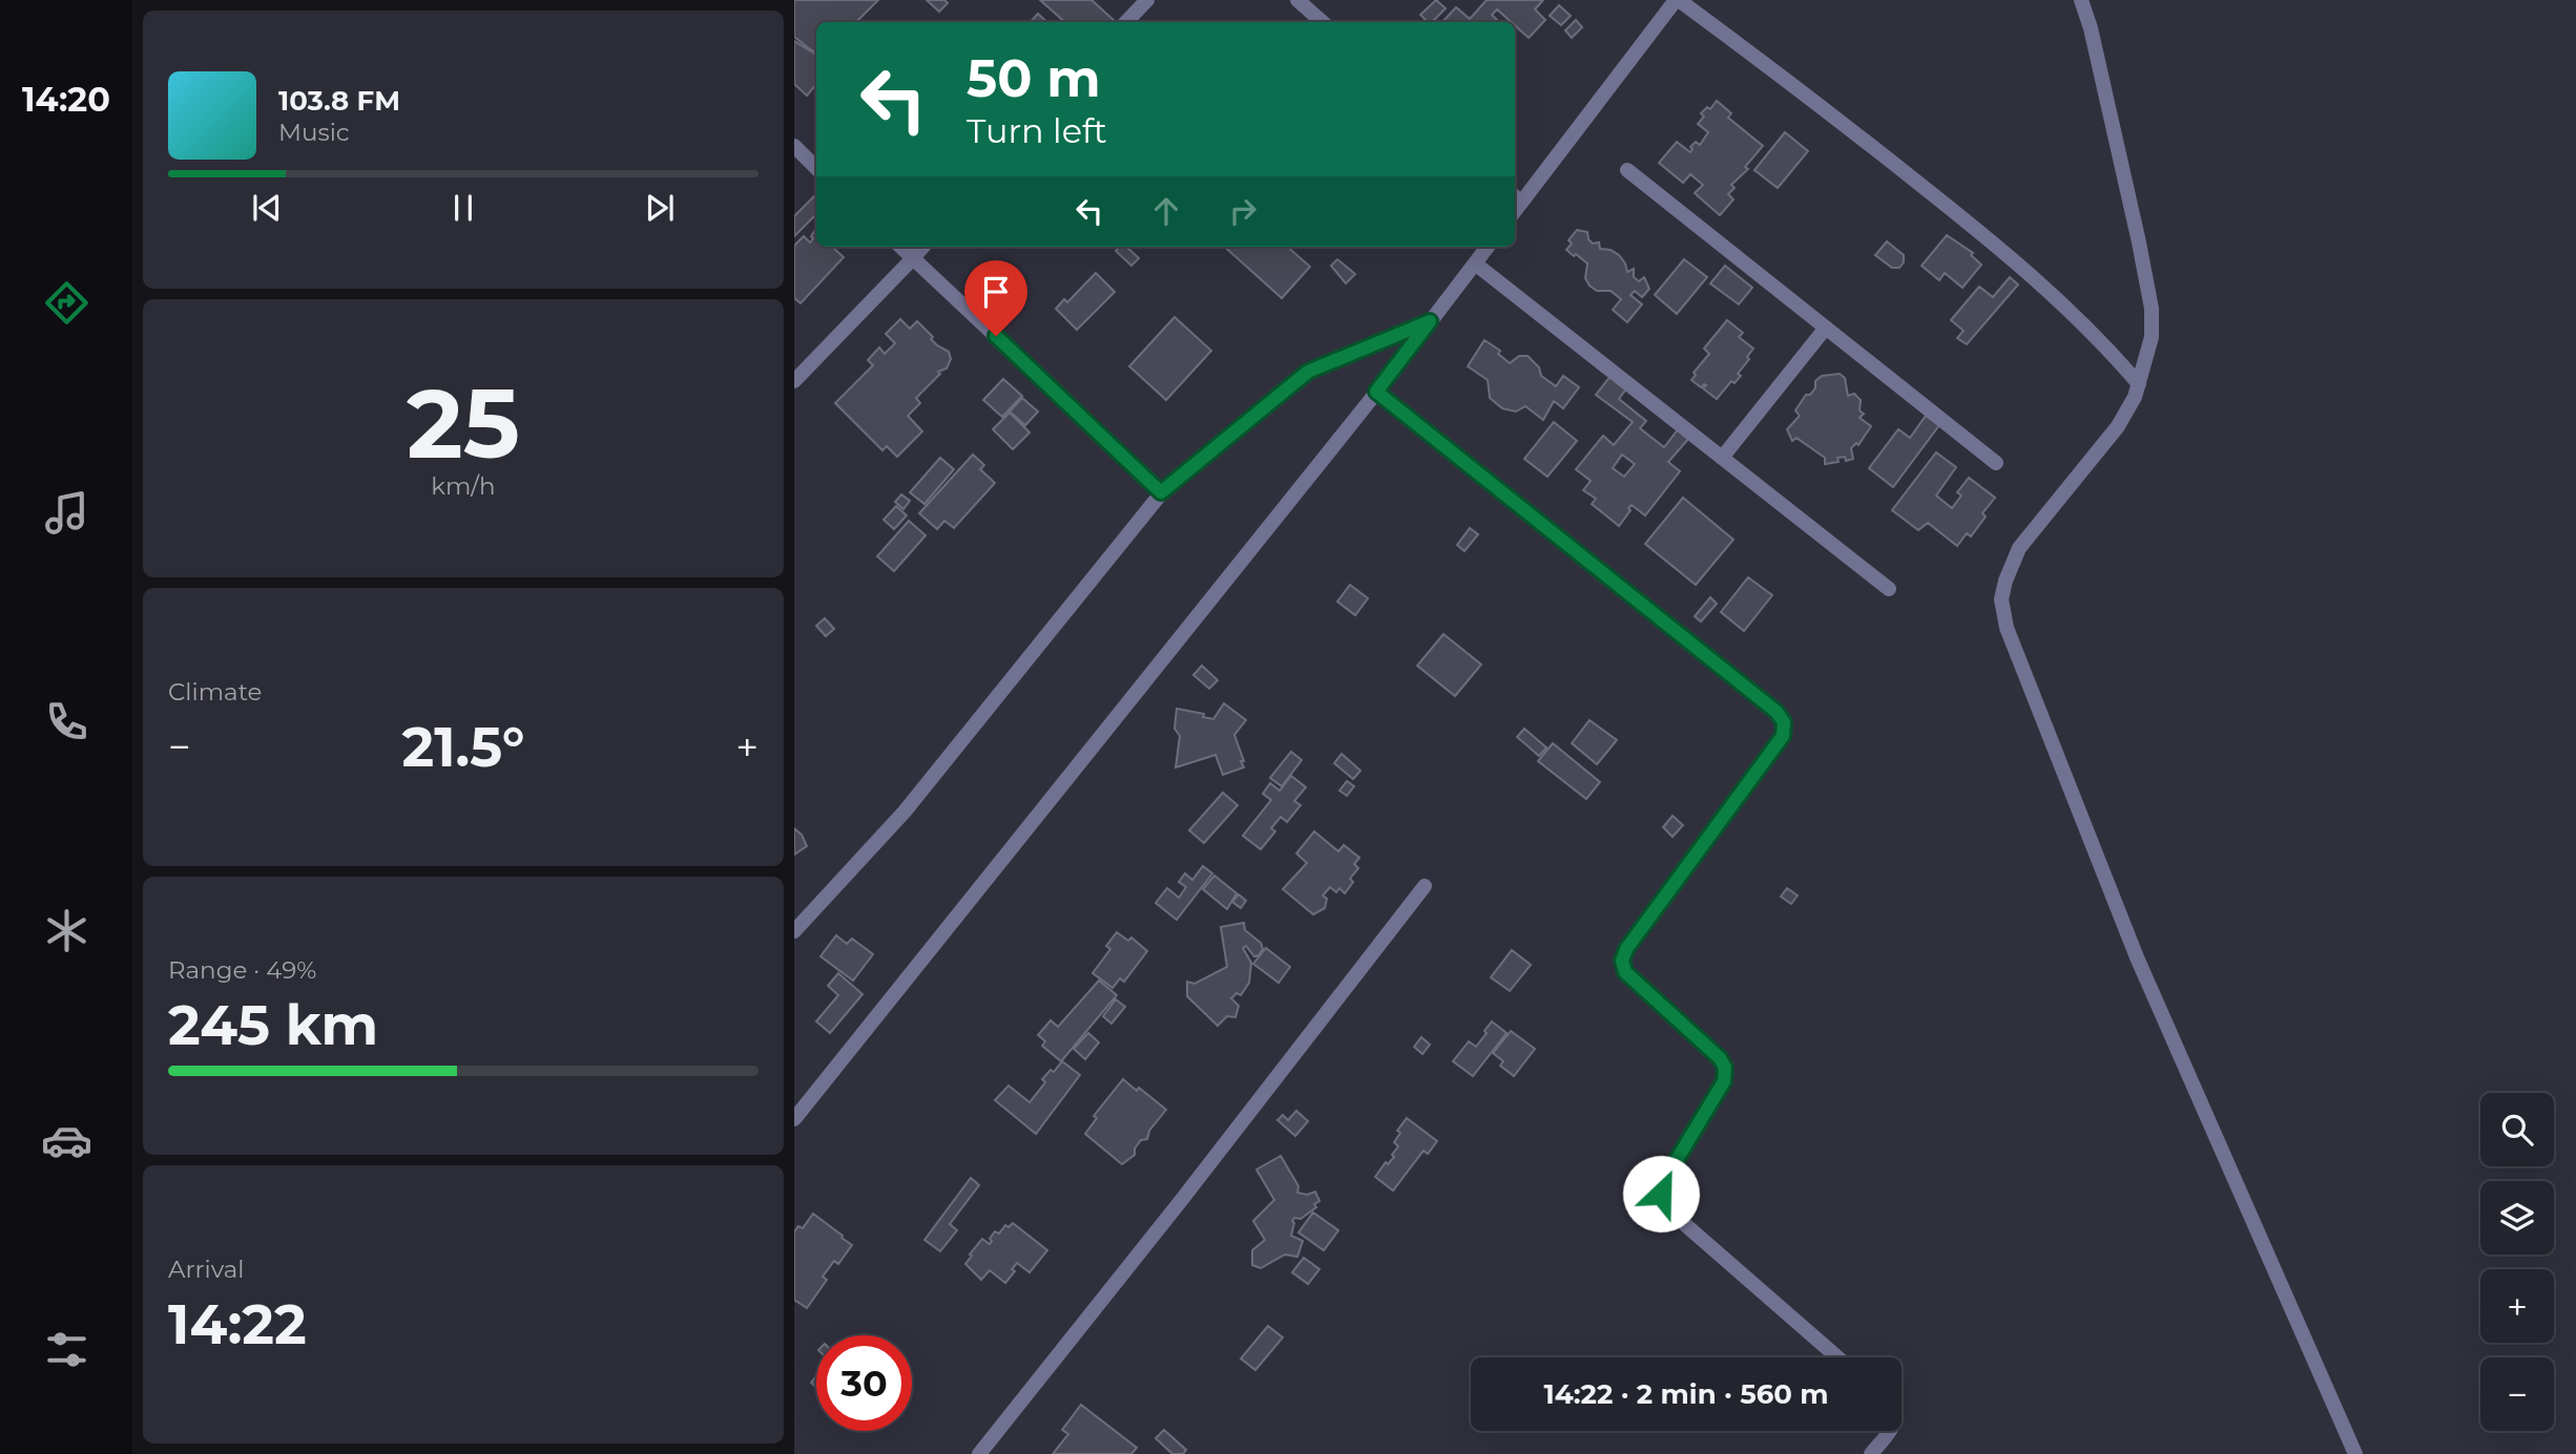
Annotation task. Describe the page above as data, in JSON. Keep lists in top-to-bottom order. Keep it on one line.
{"page":{"tabs":"14:20","turn":["50 m","Turn left"],"song":["103.8 FM","Music"],"tile":[["25","km/h"],"Climate",["Range · 49%","245 km"],["Arrival","14:22"]],"heat":["−","21.5°","+"],"map_buttons":["+","−"],"limit":"30","trip":"14:22 · 2 min · 560 m"}}
